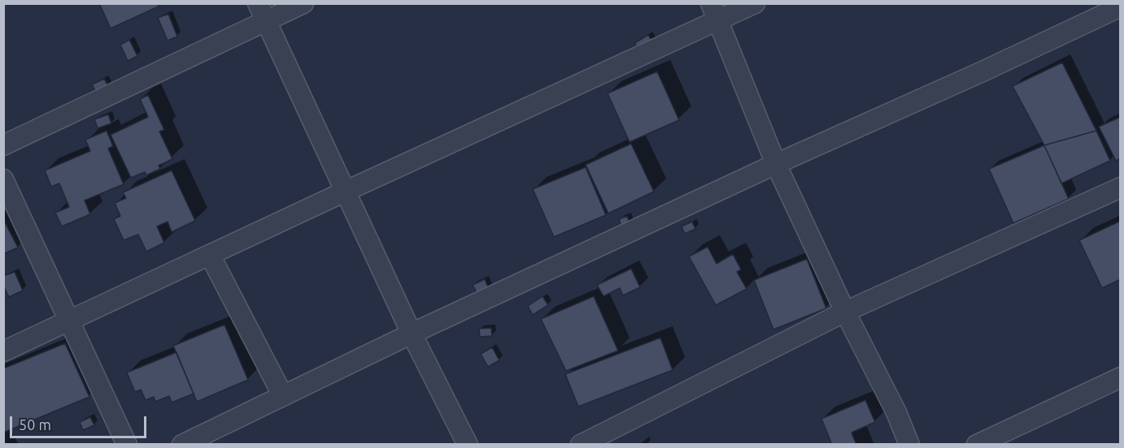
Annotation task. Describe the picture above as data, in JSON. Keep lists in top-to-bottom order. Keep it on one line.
{"scale_bar":"50 m"}
